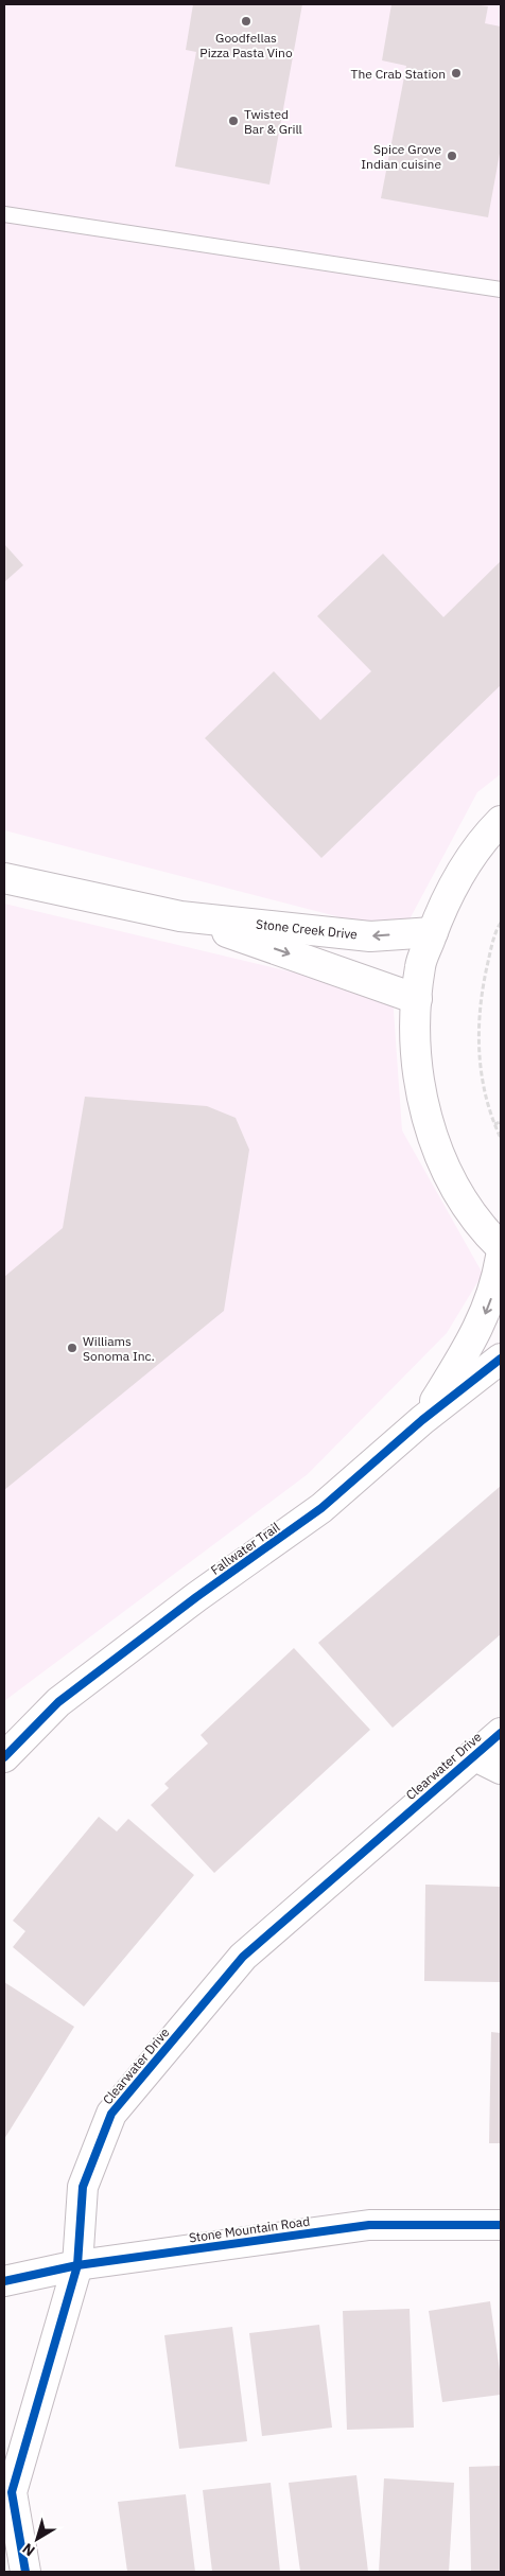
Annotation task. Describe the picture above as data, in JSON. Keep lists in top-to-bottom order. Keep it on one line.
{"streets":{"street":["Stone Creek Drive","Fallwater Trail","Clearwater Drive","Stone Mountain Road"]},"crossings":[["Clearwater Drive","Stone Mountain Road"]],"places":["Goodfellas Pizza Pasta Vino","The Crab Station","Twisted Bar & Grill","Spice Grove Indian cuisine","Williams Sonoma Inc."],"north":"bottom left"}
